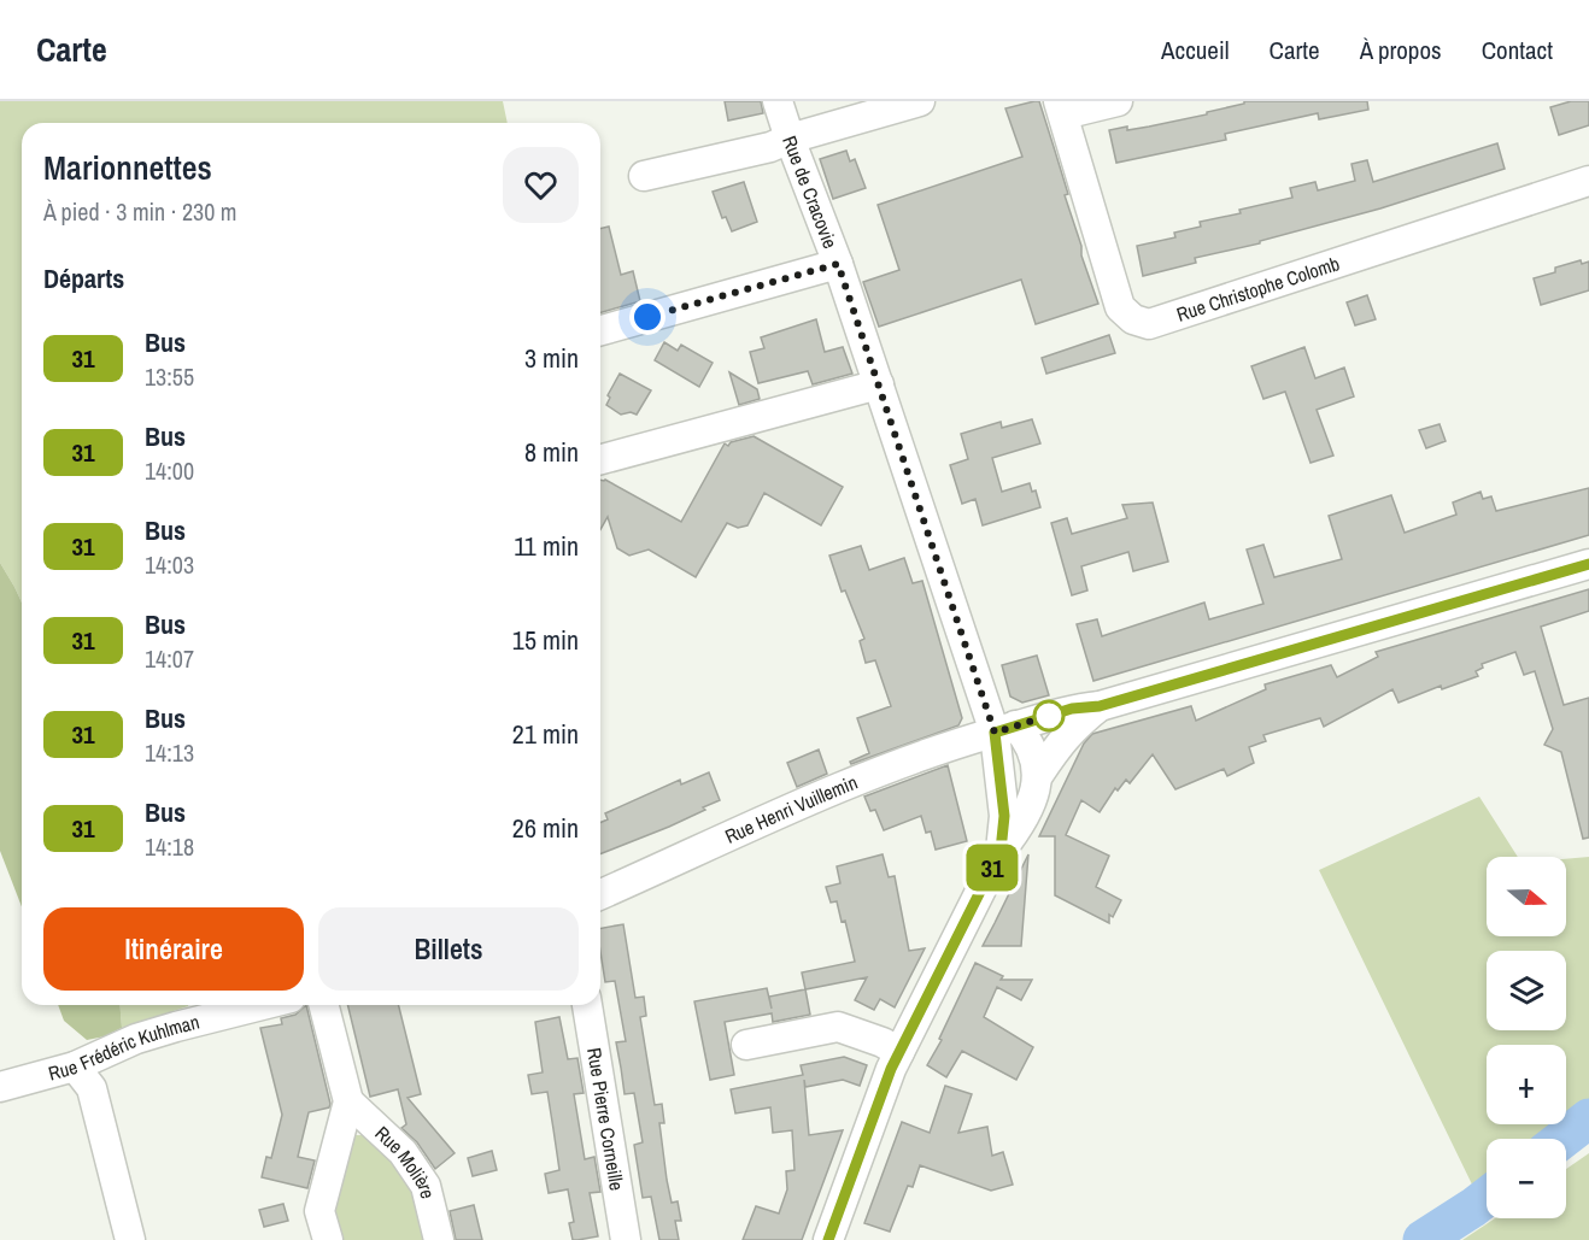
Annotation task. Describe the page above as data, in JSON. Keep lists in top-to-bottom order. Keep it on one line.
{"streets":{"street":["Rue de Cracovie","Rue Christophe Colomb","Rue Henri Vuillemin","Rue Frédéric Kuhlman","Rue Pierre Corneille","Rue Molière"]},"crossings":[["Rue de Cracovie","Rue Henri Vuillemin"]],"lines":["bus line 31"],"north":"right","page":{"header":"Carte","nav":["Accueil","Carte","À propos","Contact"],"on_map":"31","heading":[["Marionnettes","À pied · 3 min · 230 m"],"Départs"],"list":[{"mark":"31","name":"Bus","note":"13:55","value":"3 min"},{"mark":"31","name":"Bus","note":"14:00","value":"8 min"},{"mark":"31","name":"Bus","note":"14:03","value":"11 min"},{"mark":"31","name":"Bus","note":"14:07","value":"15 min"},{"mark":"31","name":"Bus","note":"14:13","value":"21 min"},{"mark":"31","name":"Bus","note":"14:18","value":"26 min"}],"map_buttons":["+","−"],"buttons":["Itinéraire","Billets"]}}
